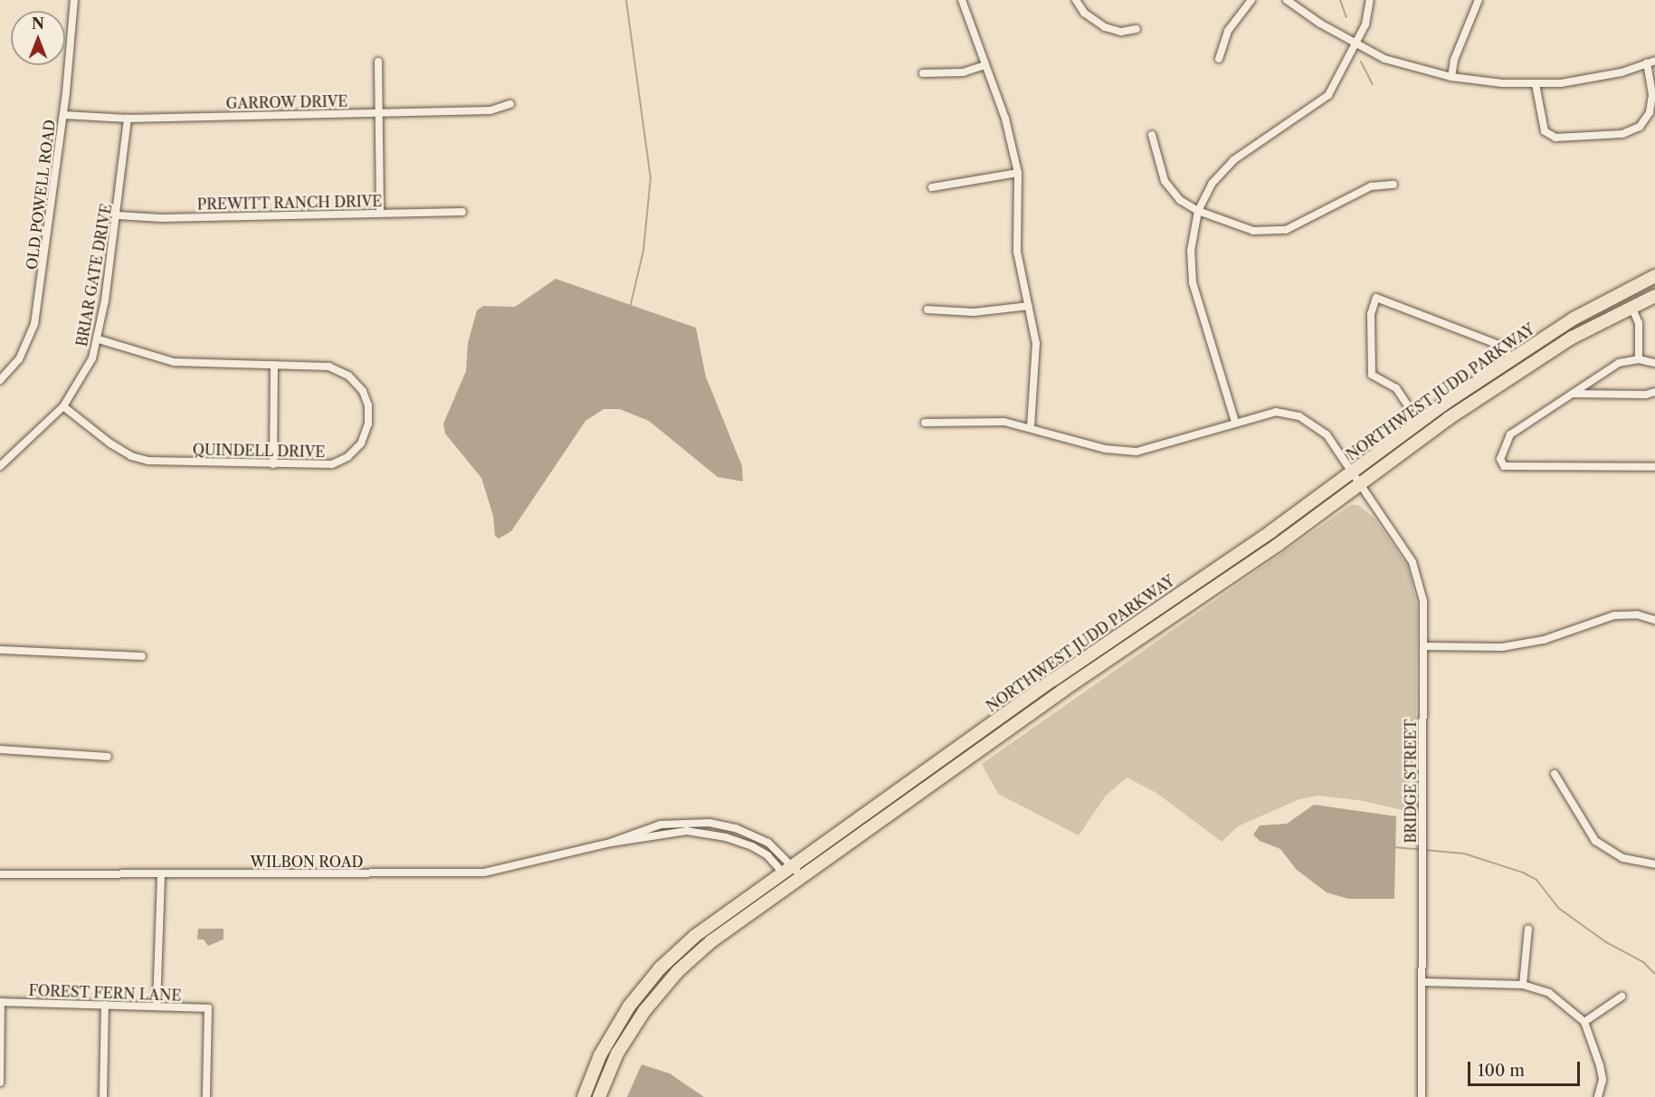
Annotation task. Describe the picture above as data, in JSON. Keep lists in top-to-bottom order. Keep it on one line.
{"streets":{"highway":["NORTHWEST JUDD PARKWAY"],"street":["GARROW DRIVE","OLD POWELL ROAD","PREWITT RANCH DRIVE","BRIAR GATE DRIVE","QUINDELL DRIVE","BRIDGE STREET","WILBON ROAD","FOREST FERN LANE"]},"crossings":[["GARROW DRIVE","OLD POWELL ROAD"],["GARROW DRIVE","BRIAR GATE DRIVE"],["PREWITT RANCH DRIVE","BRIAR GATE DRIVE"],["BRIAR GATE DRIVE","QUINDELL DRIVE"],["NORTHWEST JUDD PARKWAY","BRIDGE STREET"],["NORTHWEST JUDD PARKWAY","WILBON ROAD"]],"scale_bar":"100 m","north":"top"}
